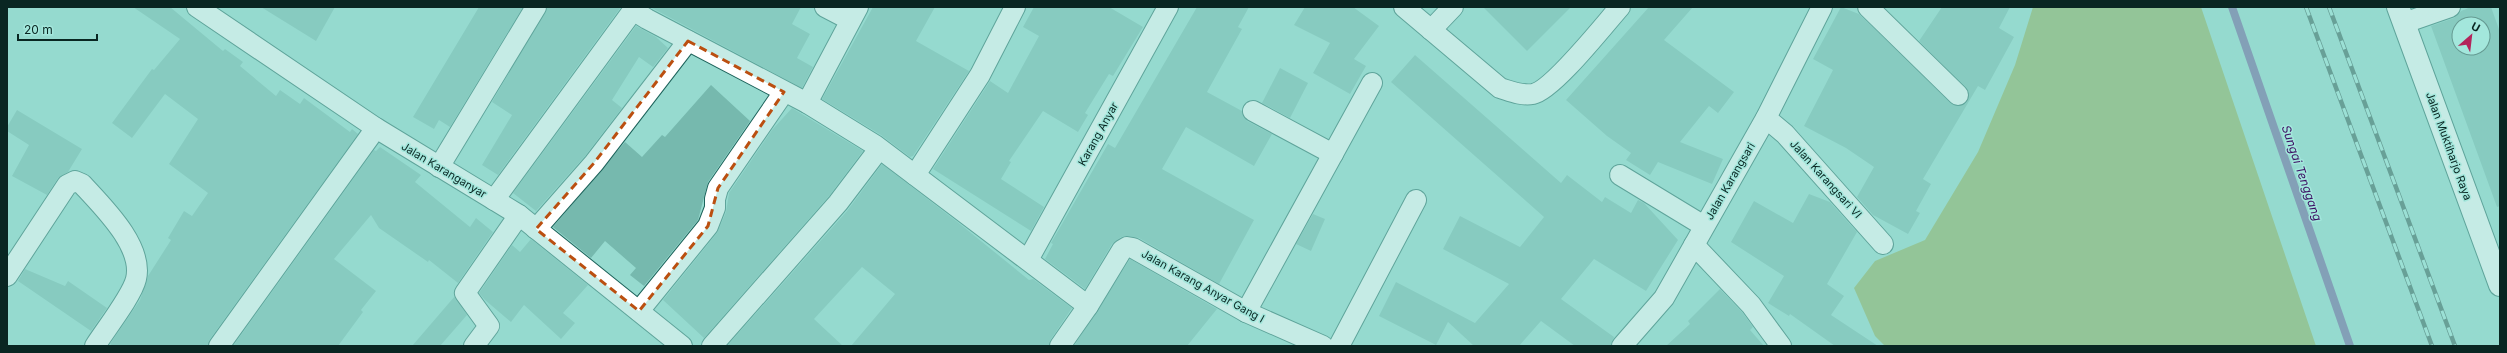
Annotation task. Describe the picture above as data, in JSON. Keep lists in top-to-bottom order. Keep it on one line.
{"streets":{"street":["Karang Anyar","Jalan Muktiharjo Raya","Jalan Karanganyar","Jalan Karangsari VI","Jalan Karangsari","Jalan Karang Anyar Gang I"]},"crossings":[["Jalan Karangsari VI","Jalan Karangsari"]],"water":["Sungai Tenggang"],"scale_bar":"20 m","north":"top right"}
